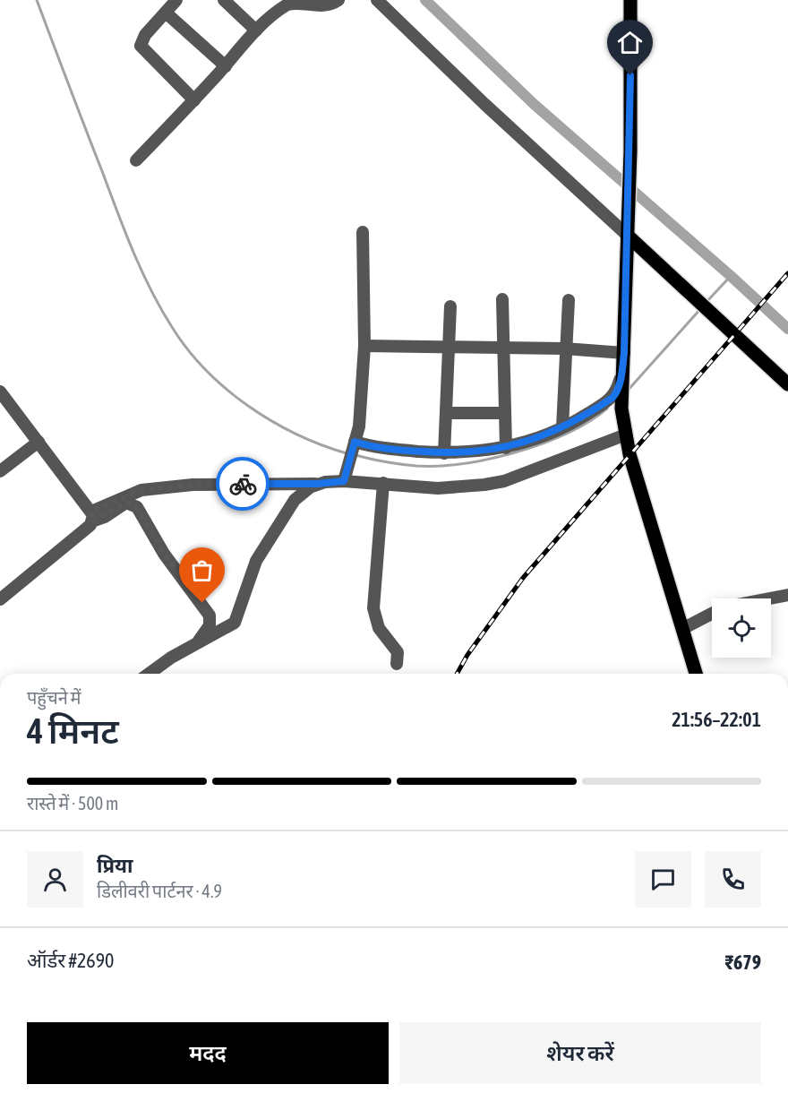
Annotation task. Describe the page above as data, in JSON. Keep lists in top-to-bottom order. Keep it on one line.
{"page":{"heading":["4 मिनट","पहुँचने में","21:56–22:01"],"panel":["प्रिया","डिलीवरी पार्टनर · 4.9","ऑर्डर #2690","₹679"],"bar":"रास्ते में · 500 m","buttons":["मदद","शेयर करें"]}}
